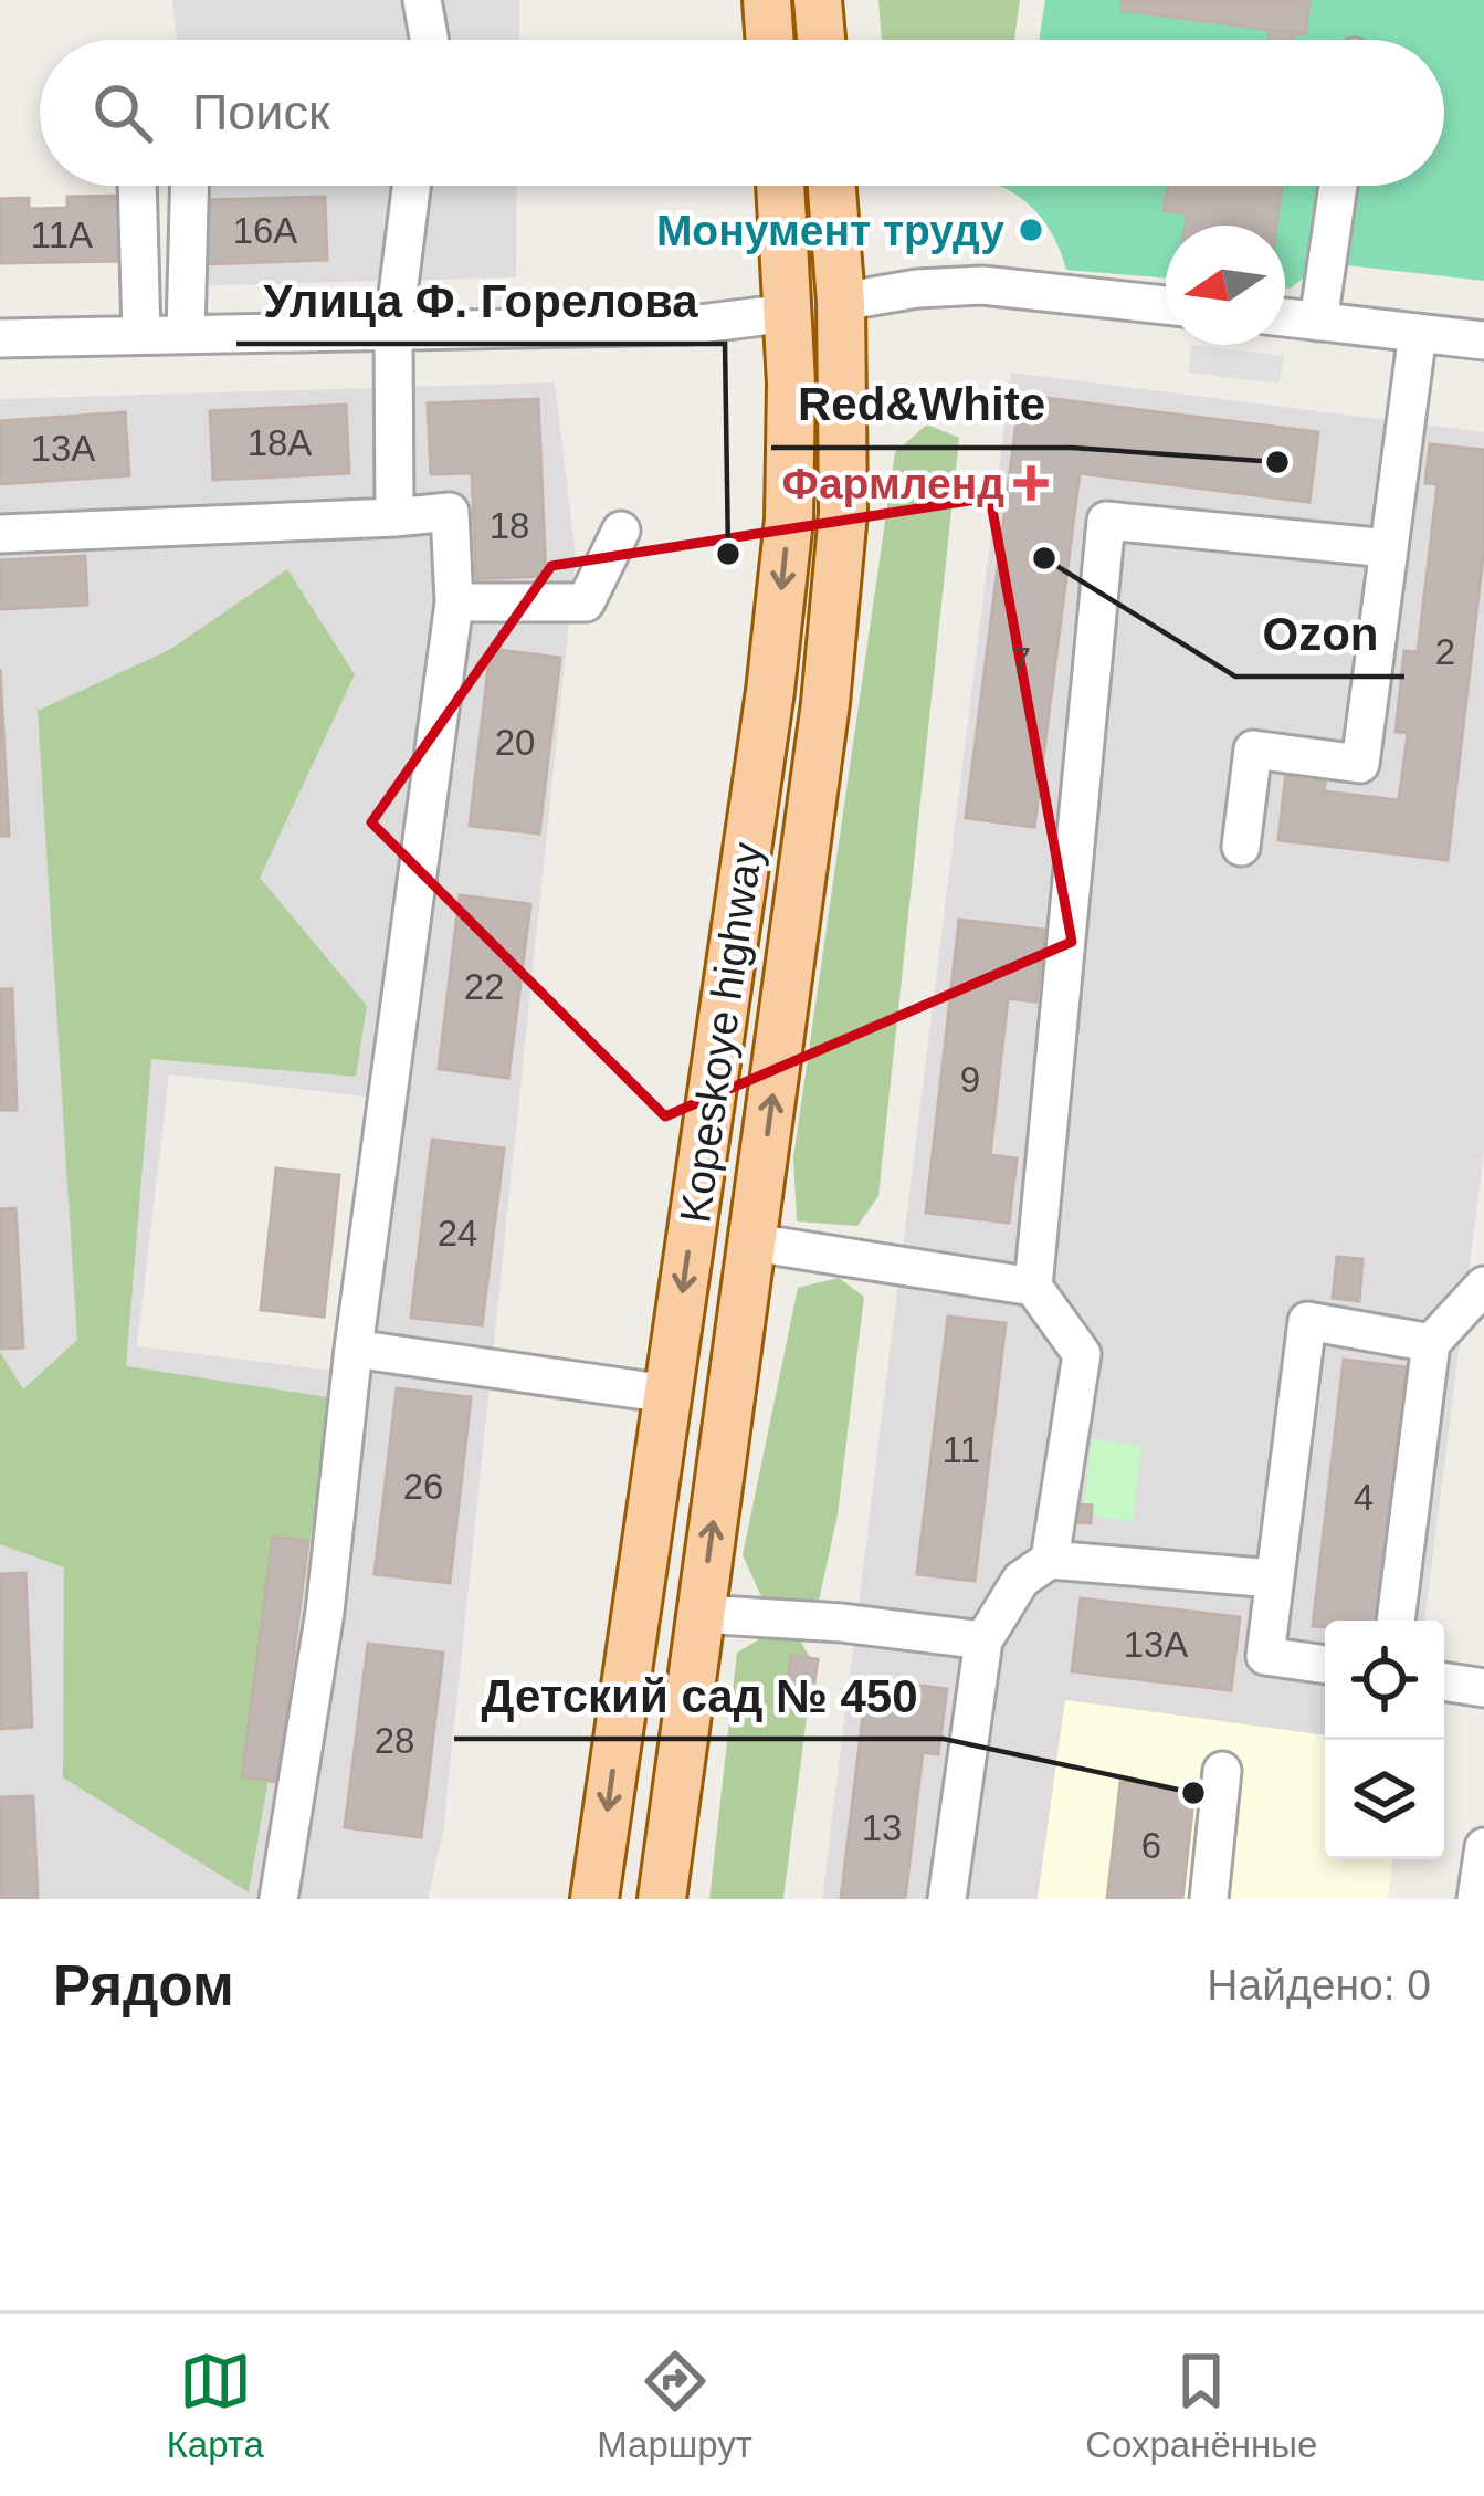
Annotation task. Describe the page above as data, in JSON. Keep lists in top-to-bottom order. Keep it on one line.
{"streets":{"main road":["Kopeskoye highway"]},"places":{"other":["Монумент труду","Red&White","Улица Ф. Горелова","Ozon","Детский сад № 450"],"health":["Фармленд"]},"house_numbers":["16А","11А","18А","13А","18","2","7","20","22","9","24","11","26","4","13А","28","13","6"],"north":"left","page":{"search":"Поиск","heading":["Рядом","Найдено: 0"],"nav":["Карта","Маршрут","Сохранённые"]}}
